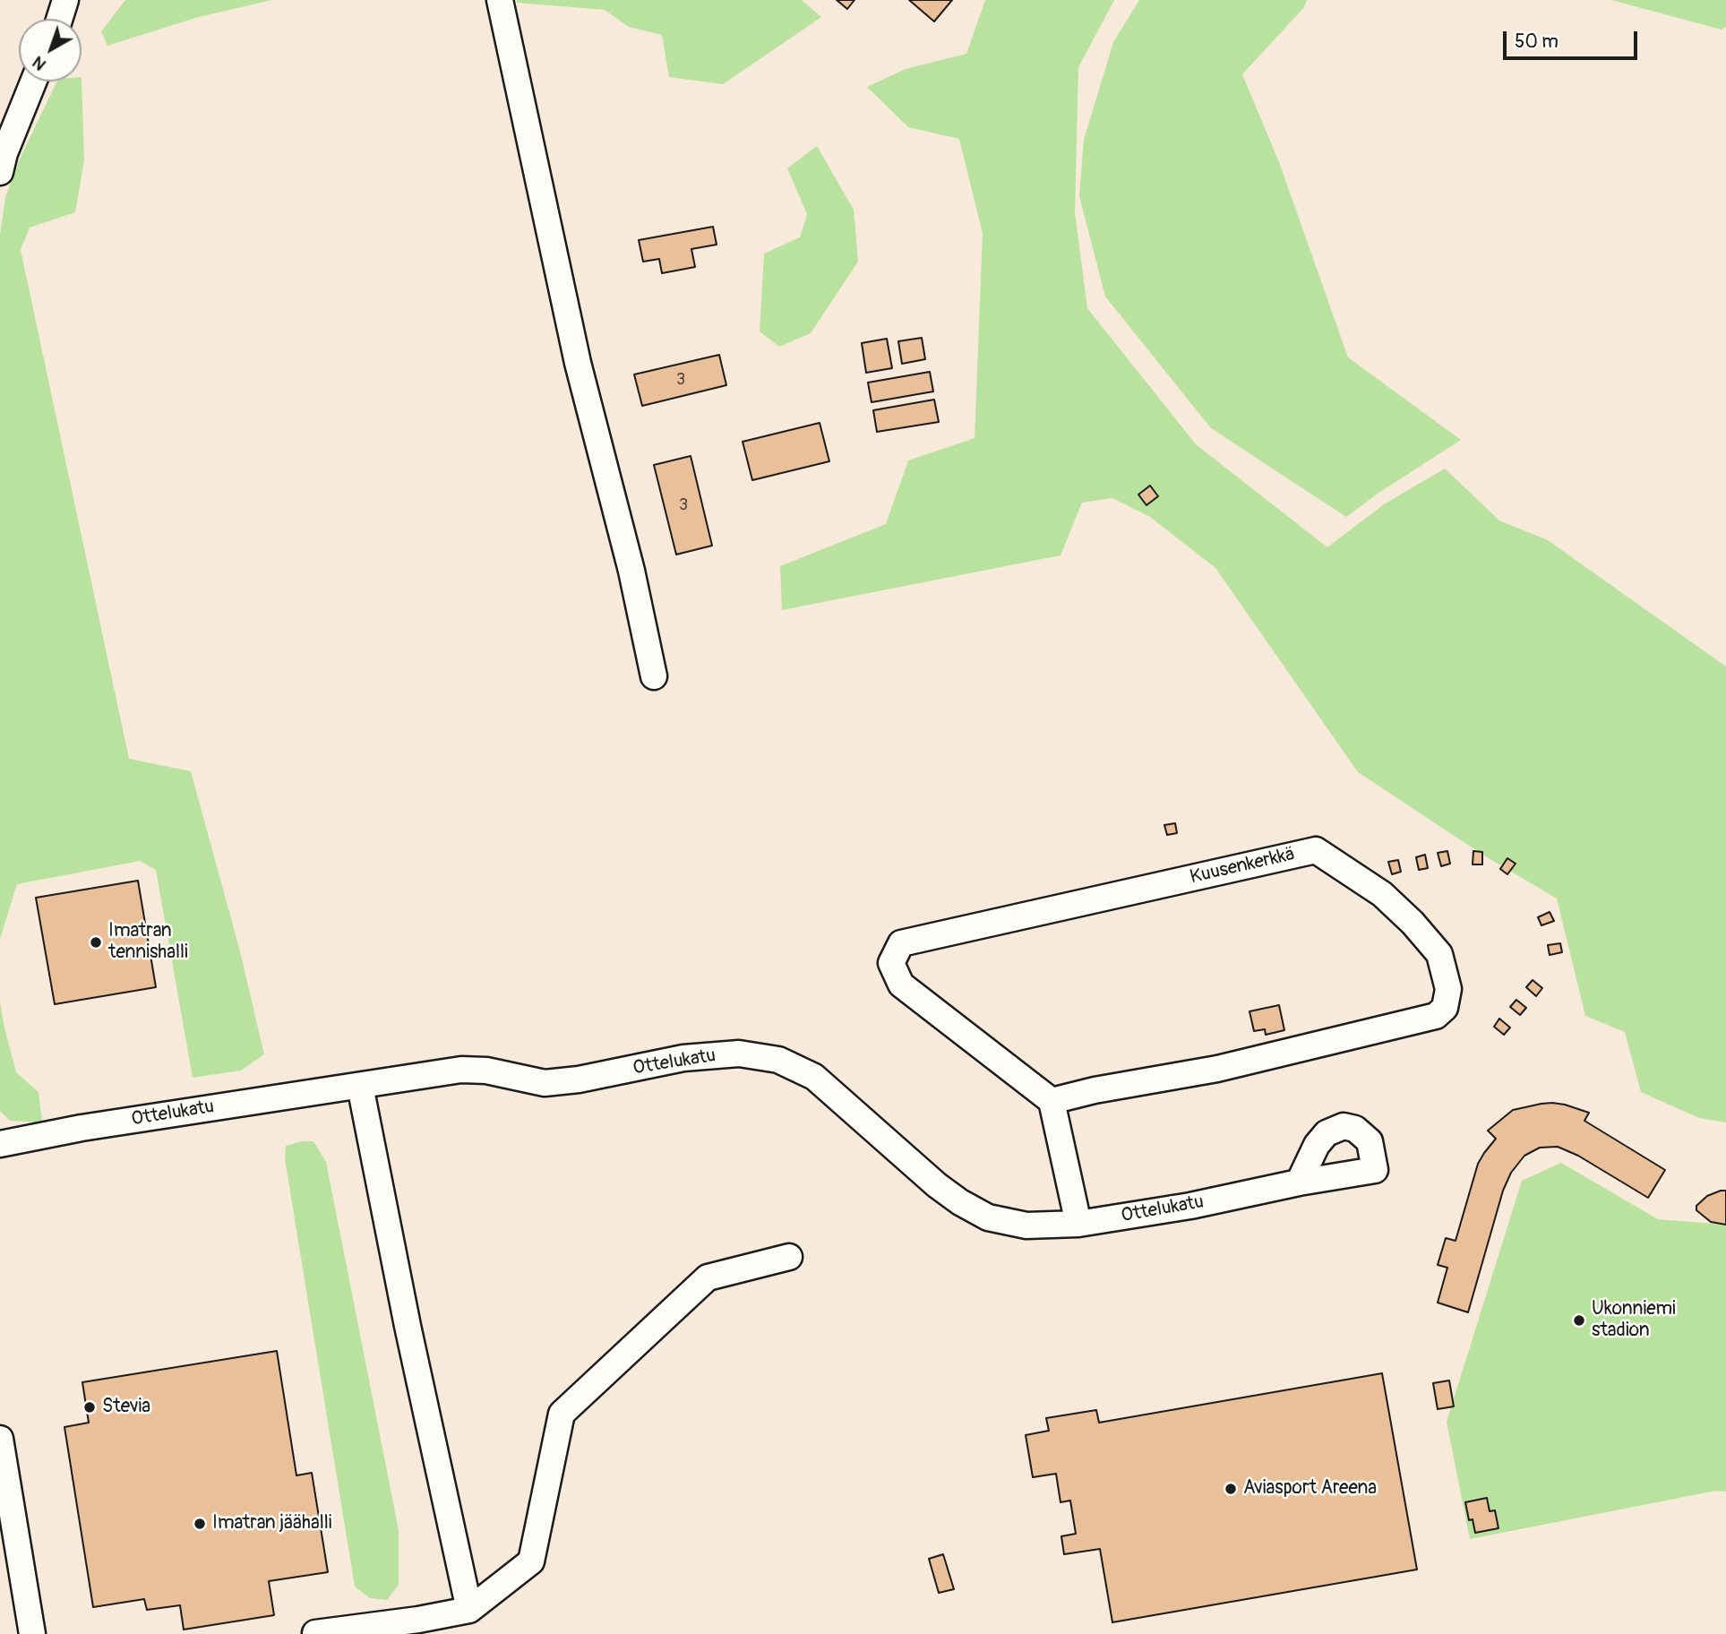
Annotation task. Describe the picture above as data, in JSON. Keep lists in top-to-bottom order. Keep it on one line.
{"streets":{"street":["Kuusenkerkkä","Ottelukatu"]},"places":["Imatran tennishalli","Ukonniemi stadion","Stevia","Aviasport Areena","Imatran jäähalli"],"house_numbers":["3","3"],"scale_bar":"50 m","north":"bottom left"}
